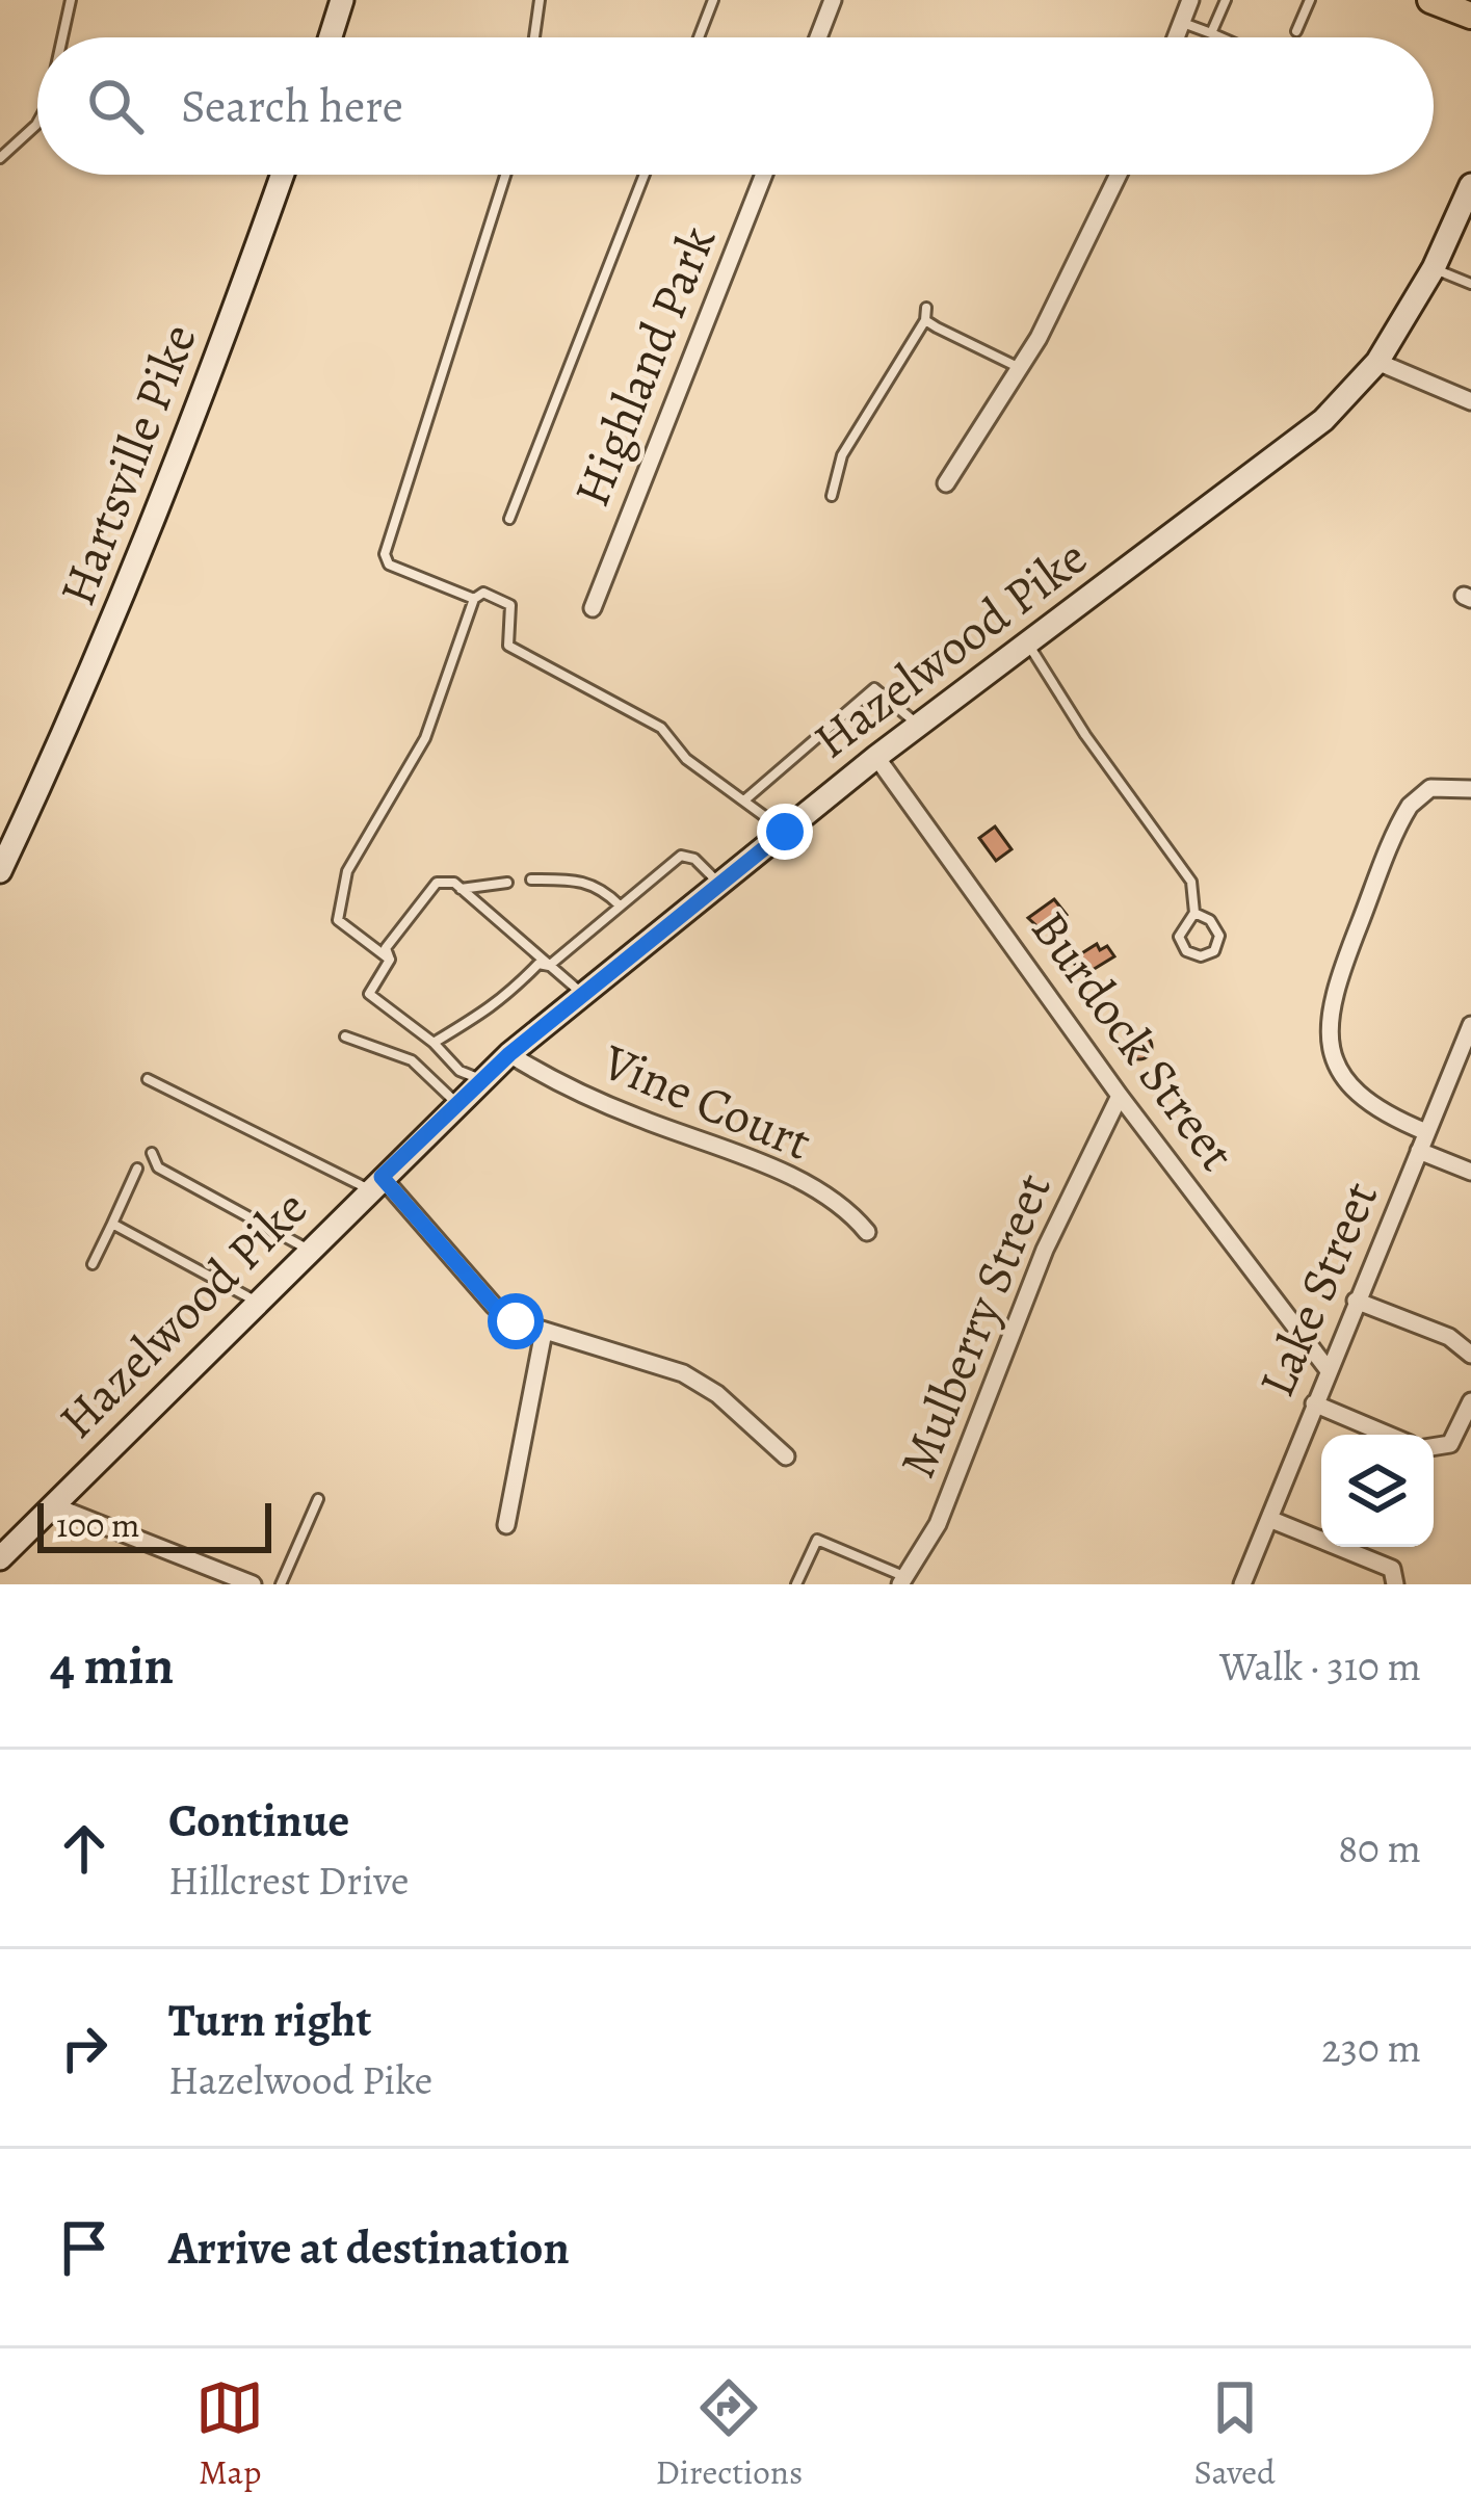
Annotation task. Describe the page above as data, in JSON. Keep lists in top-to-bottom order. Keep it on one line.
{"streets":{"street":["Highland Park","Hartsville Pike","Hazelwood Pike","Burdock Street","Vine Court","Lake Street","Mulberry Street"]},"crossings":[["Hazelwood Pike","Burdock Street"],["Hazelwood Pike","Vine Court"],["Burdock Street","Lake Street"],["Burdock Street","Mulberry Street"]],"scale_bar":"100 m","page":{"search":"Search here","scale":"100 m","heading":["4 min","Walk · 310 m"],"list":[["Continue","Hillcrest Drive","80 m"],["Turn right","Hazelwood Pike","230 m"],"Arrive at destination"],"nav":["Map","Directions","Saved"]}}
